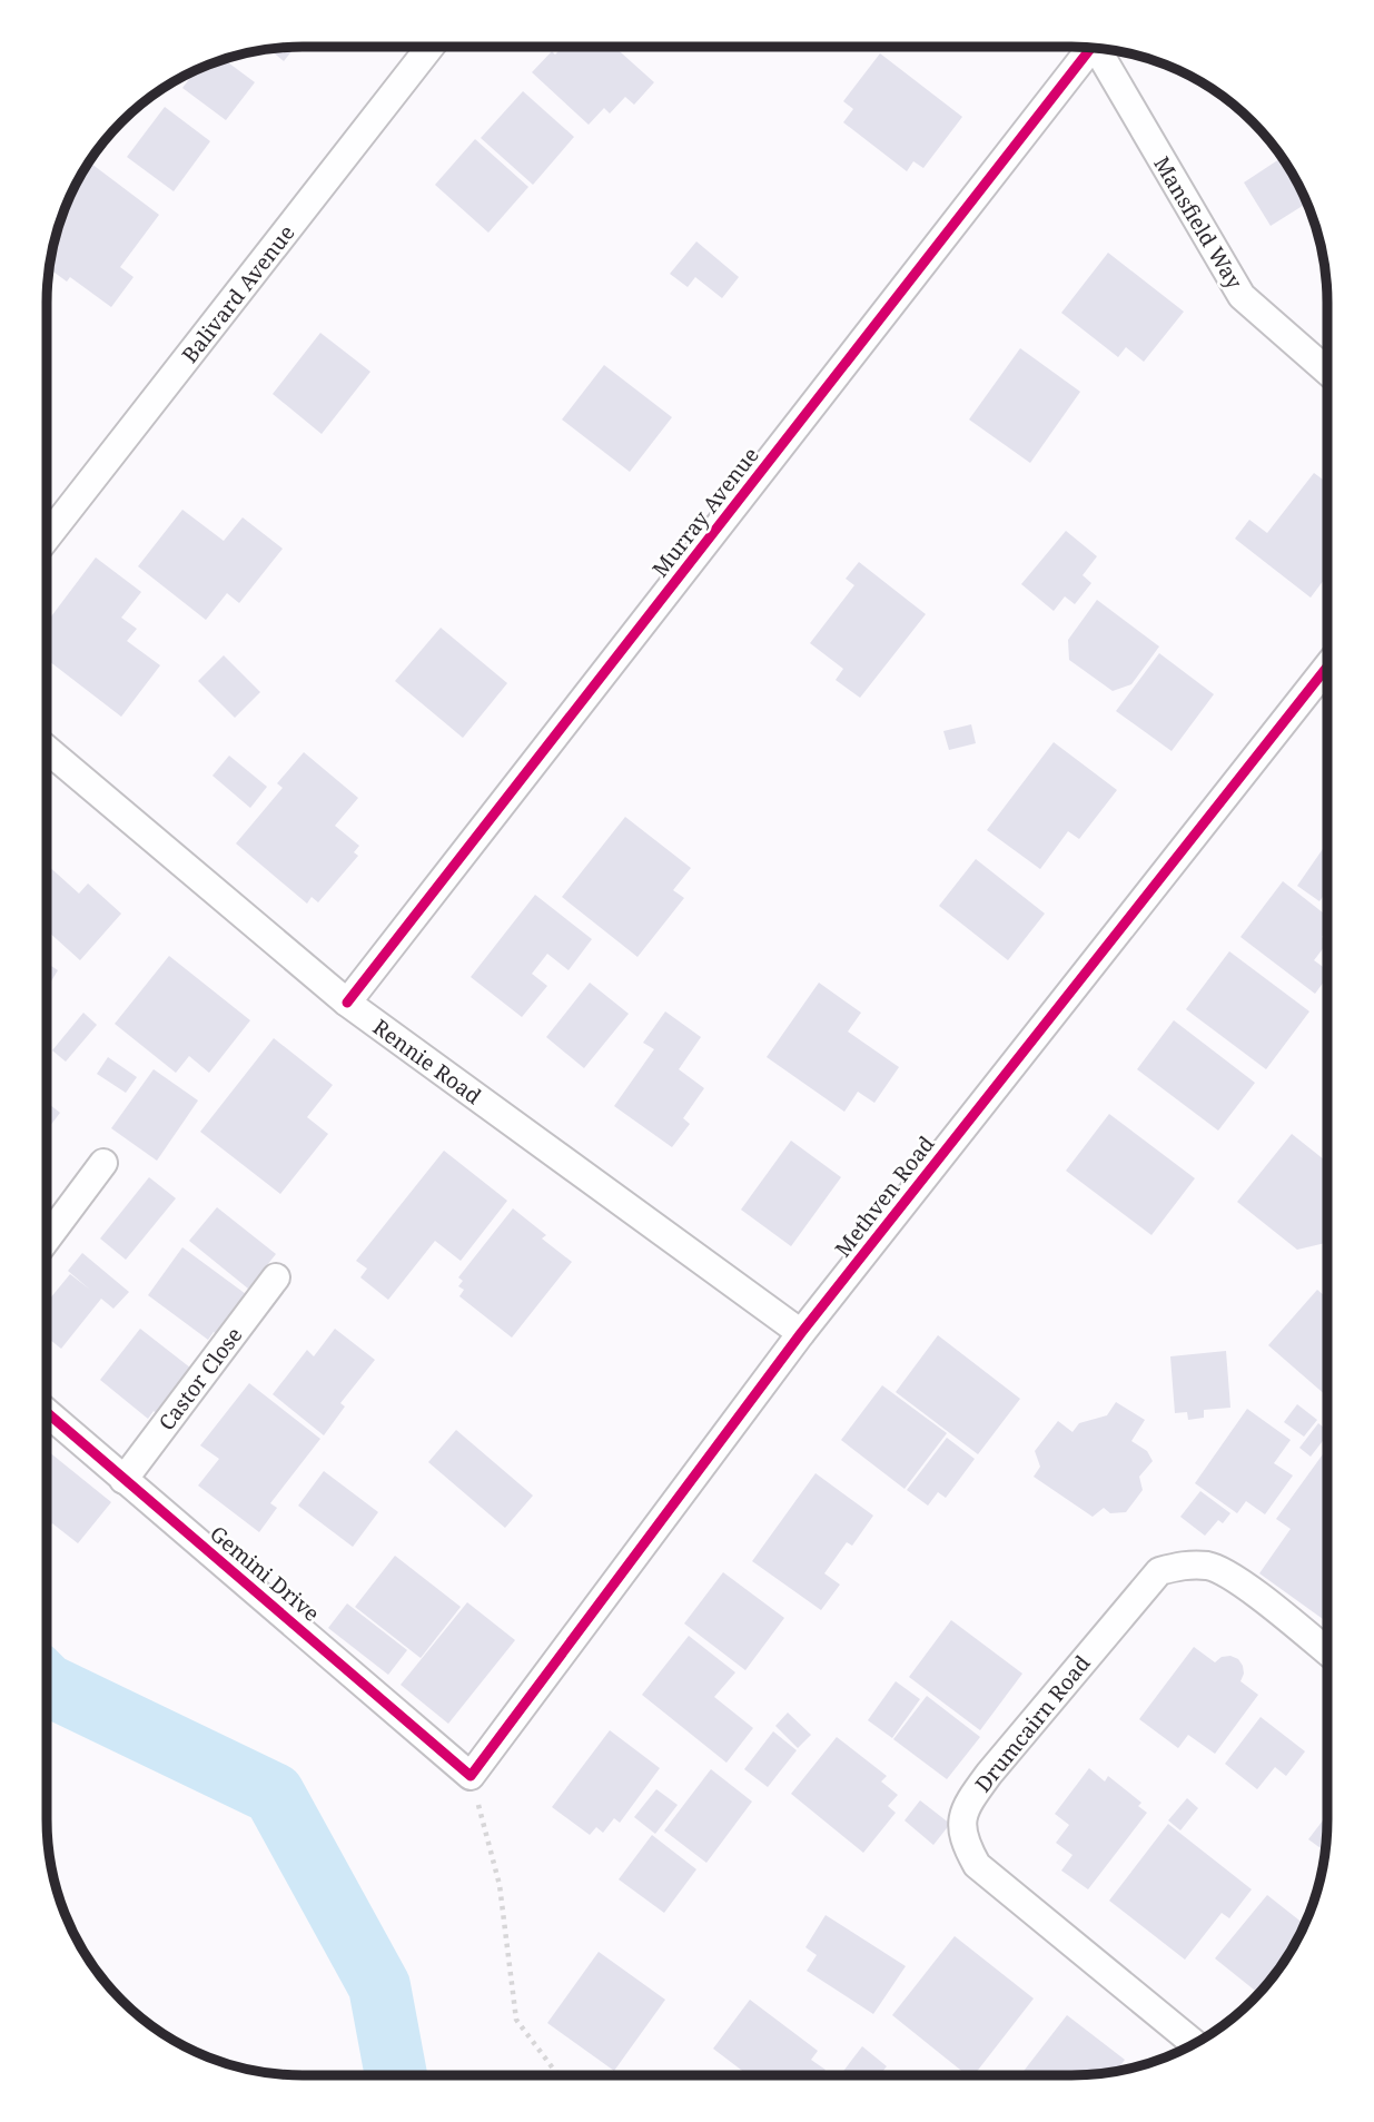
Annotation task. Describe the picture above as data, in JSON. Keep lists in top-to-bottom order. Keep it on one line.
{"streets":{"street":["Mansfield Way","Balivard Avenue","Murray Avenue","Rennie Road","Methven Road","Castor Close","Gemini Drive","Drumcairn Road"]},"crossings":[["Murray Avenue","Rennie Road"],["Rennie Road","Methven Road"],["Methven Road","Gemini Drive"],["Castor Close","Gemini Drive"]]}
